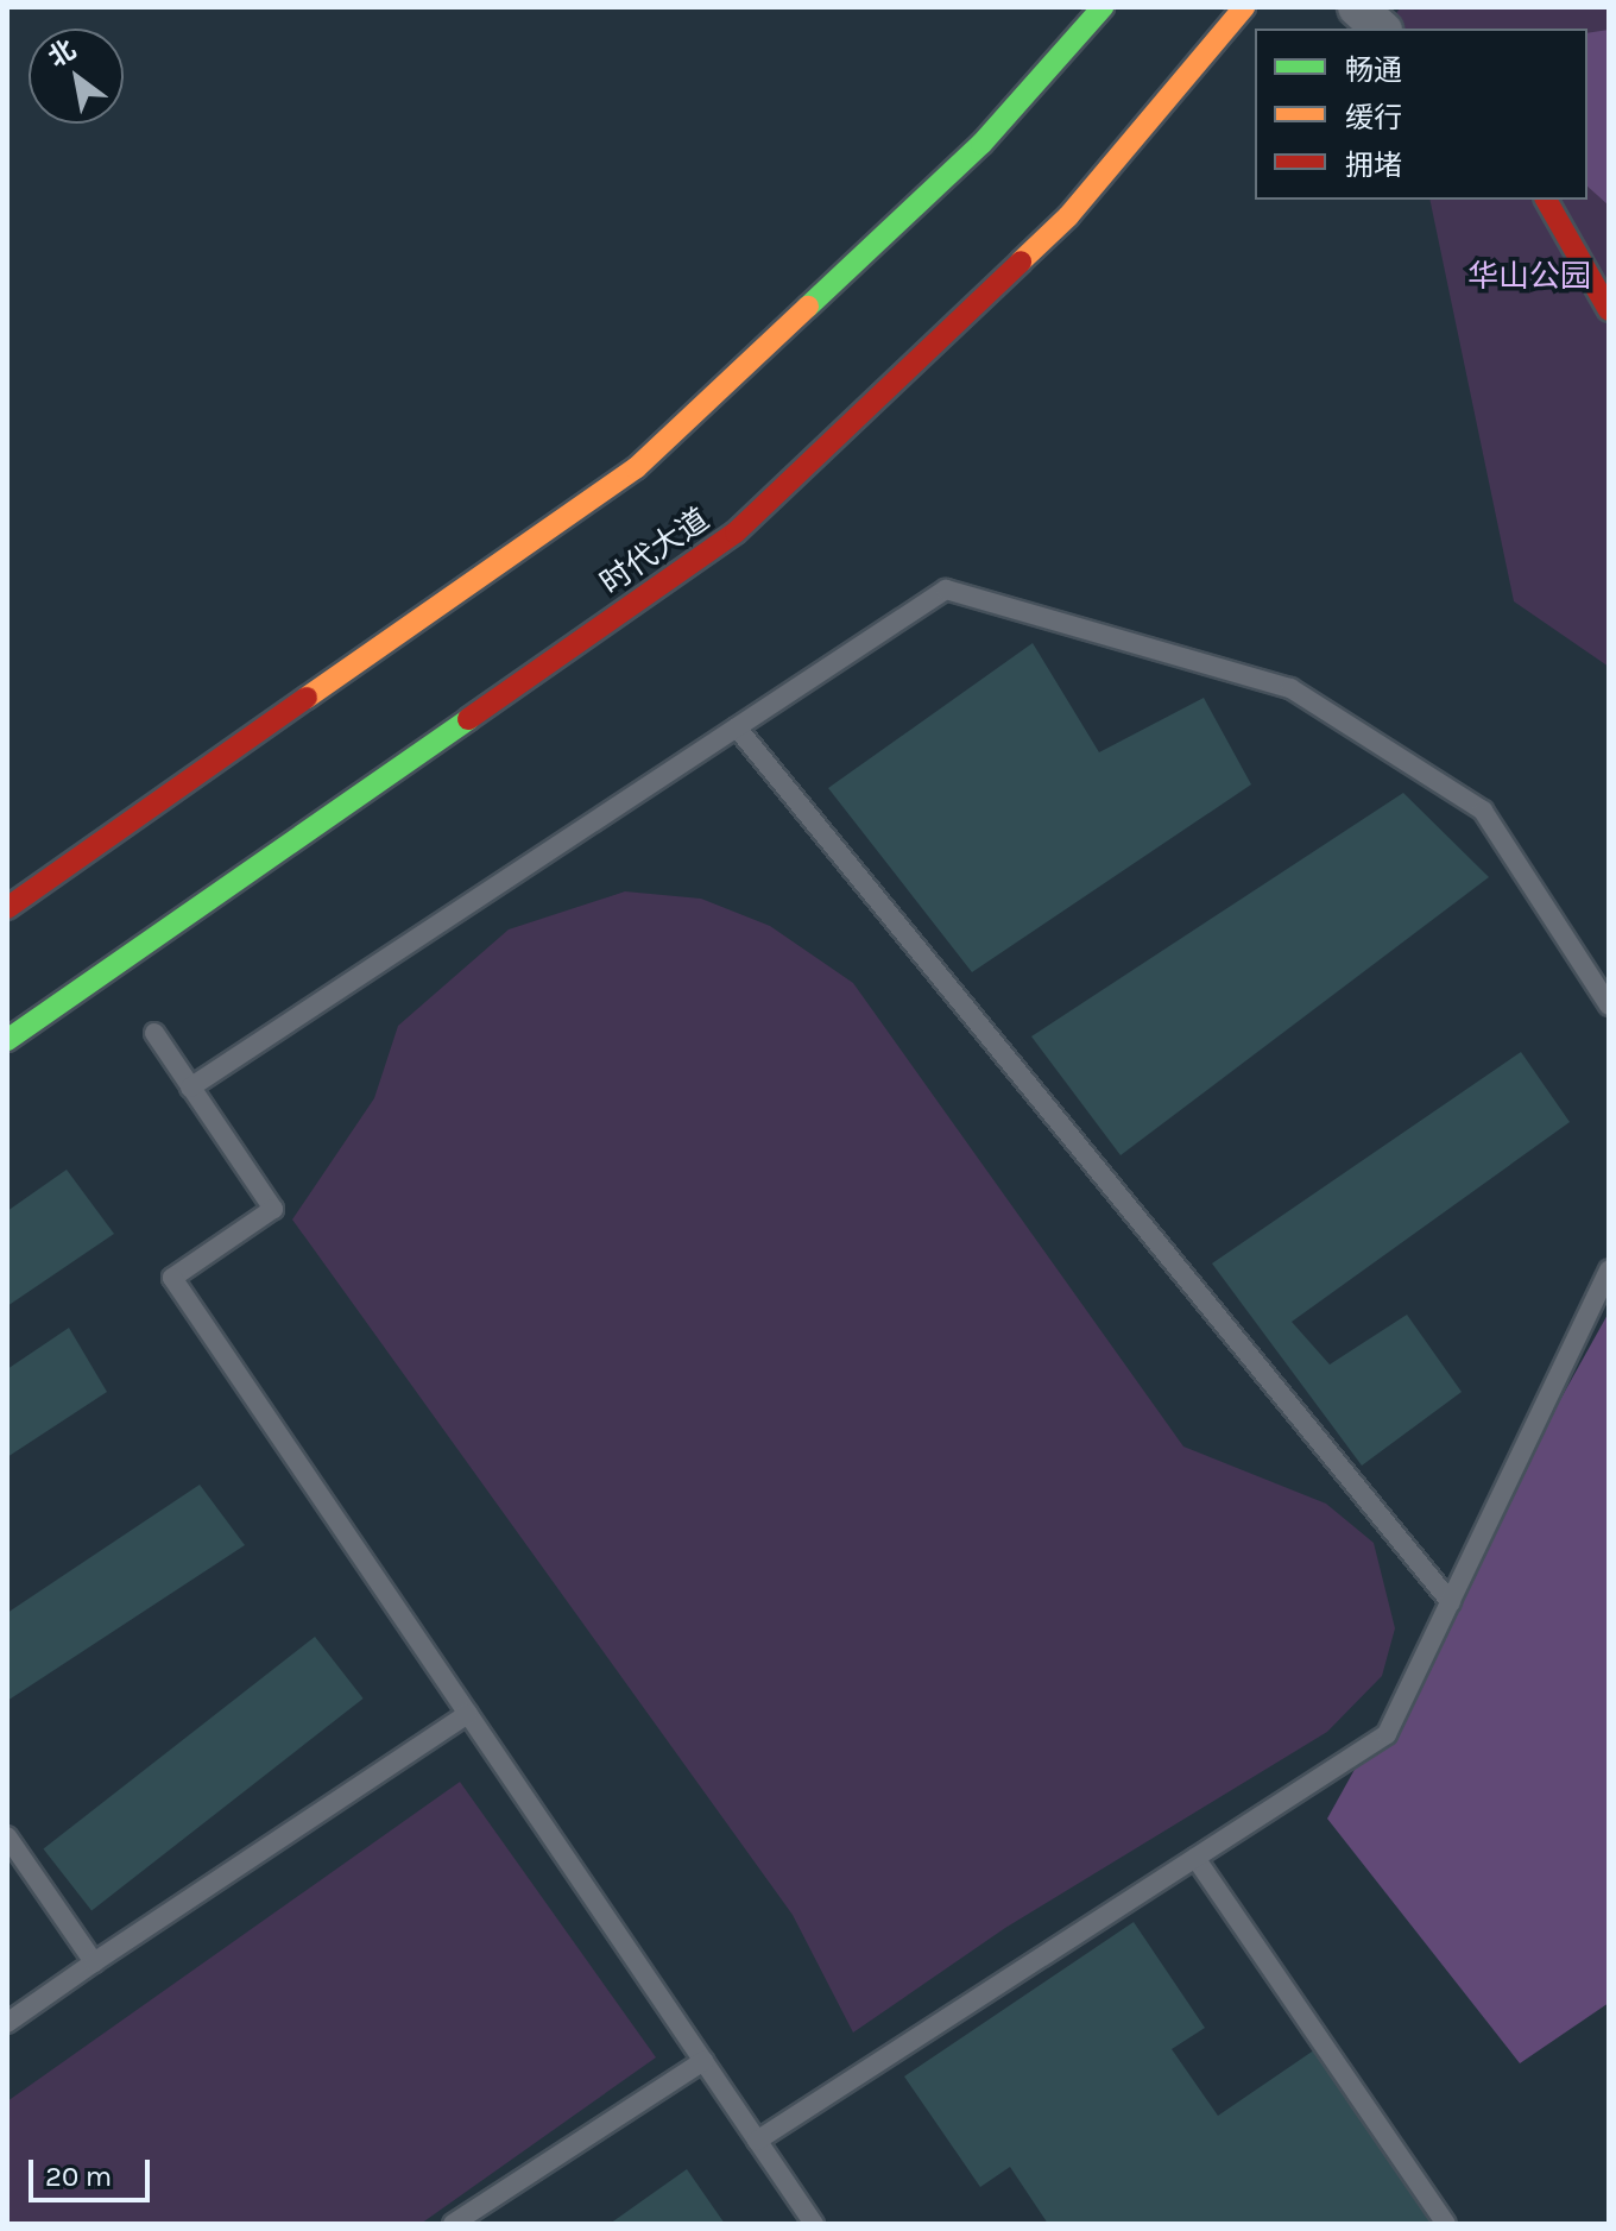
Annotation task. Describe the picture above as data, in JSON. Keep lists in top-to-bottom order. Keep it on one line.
{"streets":{"main road":["时代大道"]},"parks":["华山公园"],"legend":["畅通","缓行","拥堵"],"scale_bar":"20 m","north":"top left"}
